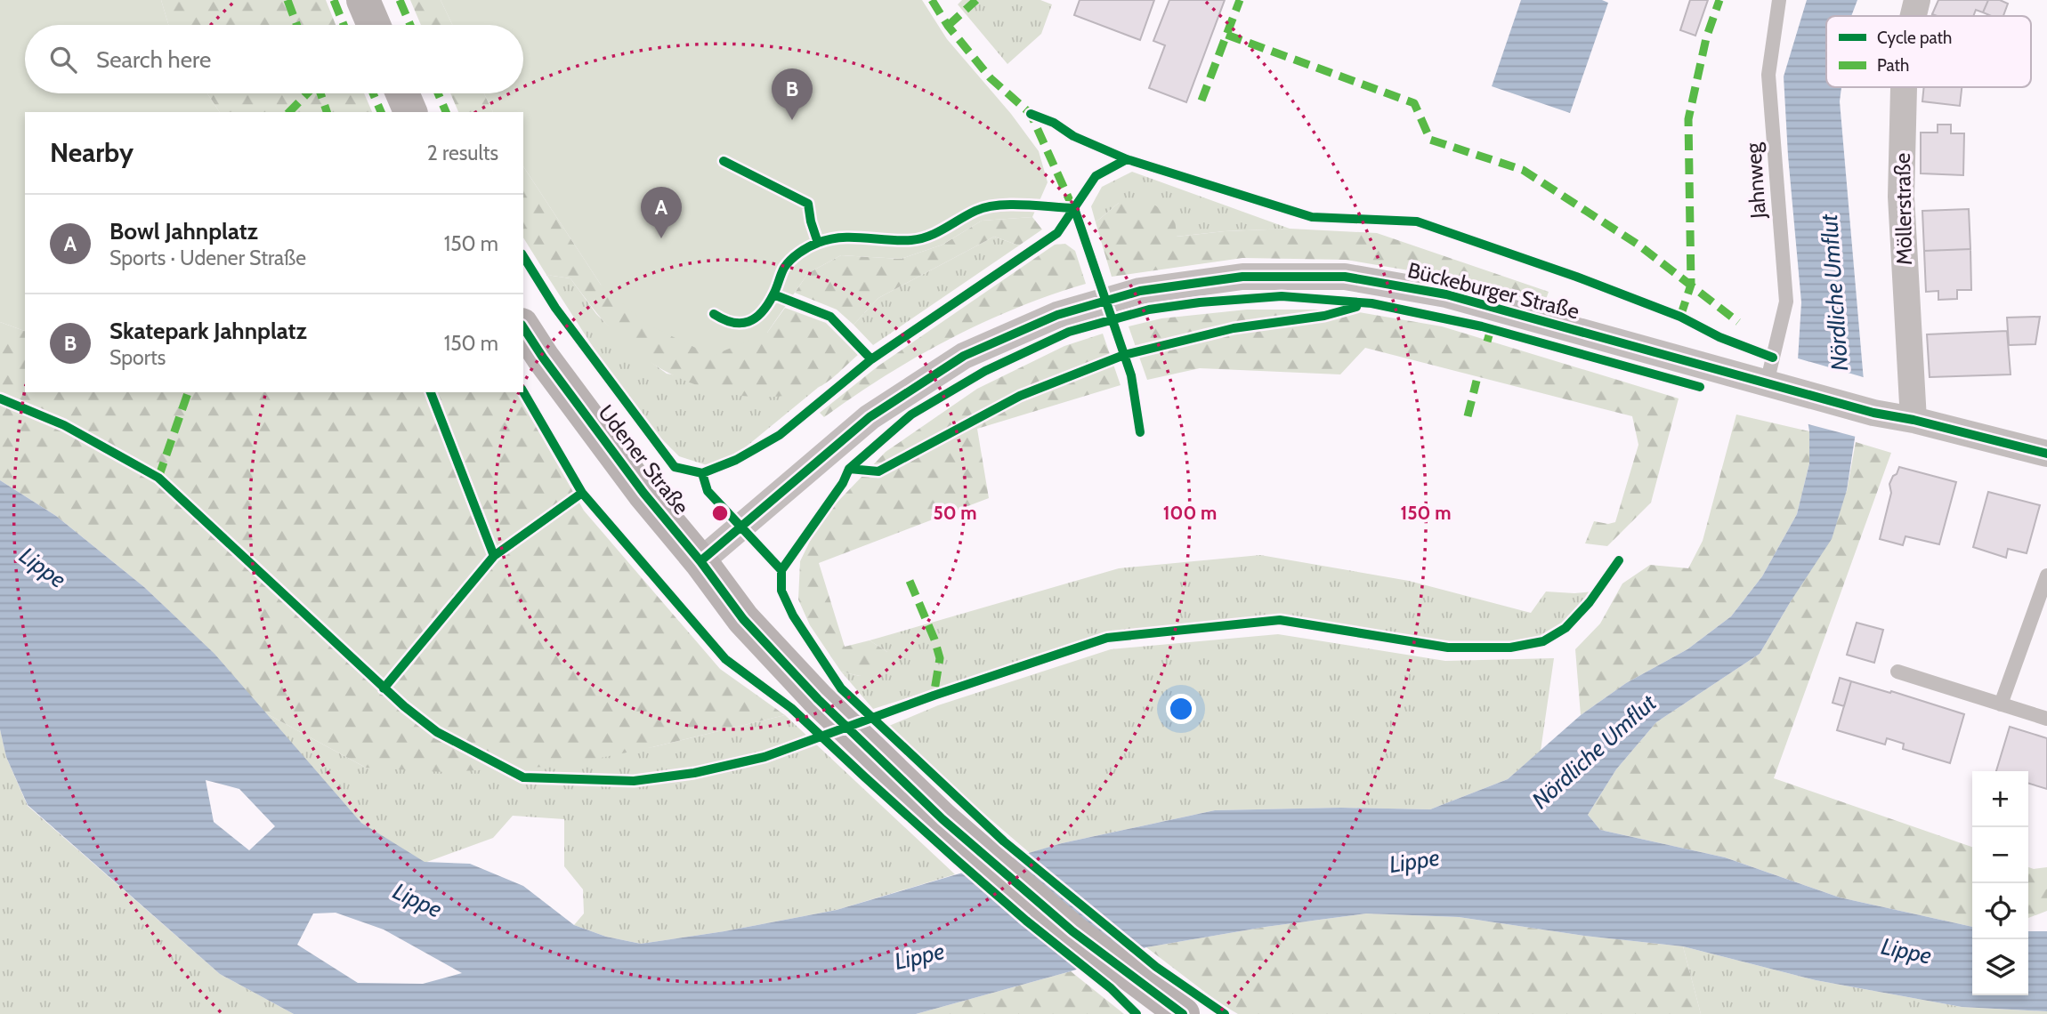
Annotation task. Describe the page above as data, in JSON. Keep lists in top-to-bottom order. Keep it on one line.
{"streets":{"main road":["Udener Straße"],"street":["Möllerstraße","Bückeburger Straße"],"lane":["Jahnweg"]},"crossings":[["Jahnweg","Bückeburger Straße"],["Möllerstraße","Bückeburger Straße"],["Bückeburger Straße","Udener Straße"]],"water":["Nördliche Umflut","Lippe"],"legend":["Cycle path","Path"],"page":{"search":"Search here","pins":["B","A"],"heading":["Nearby","2 results"],"list":[{"mark":"A","name":"Bowl Jahnplatz","note":"Sports · Udener Straße","value":"150 m"},{"mark":"B","name":"Skatepark Jahnplatz","note":"Sports","value":"150 m"}],"map_buttons":["+","−"]},"rings":["50 m","100 m","150 m"]}
